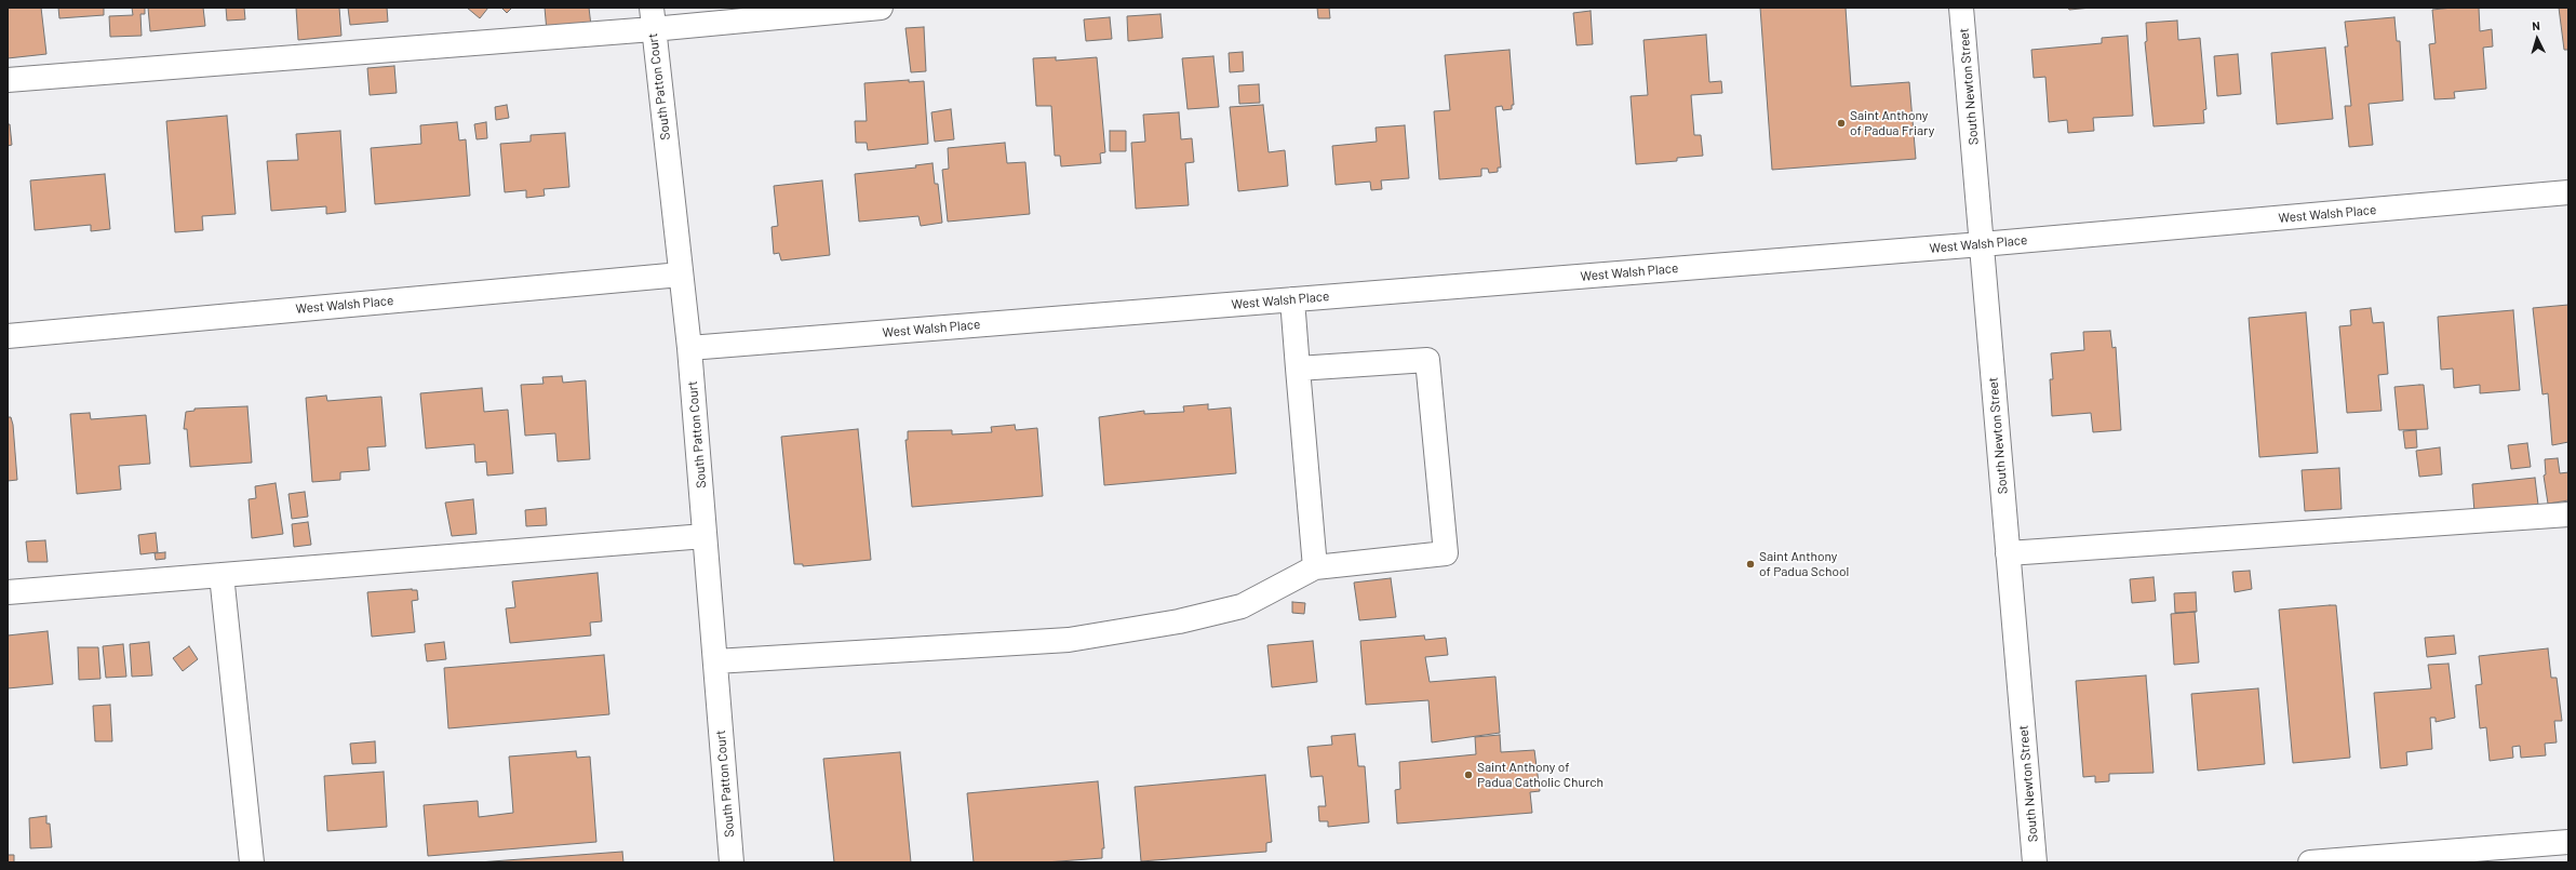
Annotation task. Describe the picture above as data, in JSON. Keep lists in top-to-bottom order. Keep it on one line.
{"streets":{"street":["South Patton Court","South Newton Street","West Walsh Place"]},"crossings":[["South Patton Court","West Walsh Place"],["South Newton Street","West Walsh Place"]],"places":["Saint Anthony of Padua Friary","Saint Anthony of Padua School","Saint Anthony of Padua Catholic Church"],"north":"top"}
